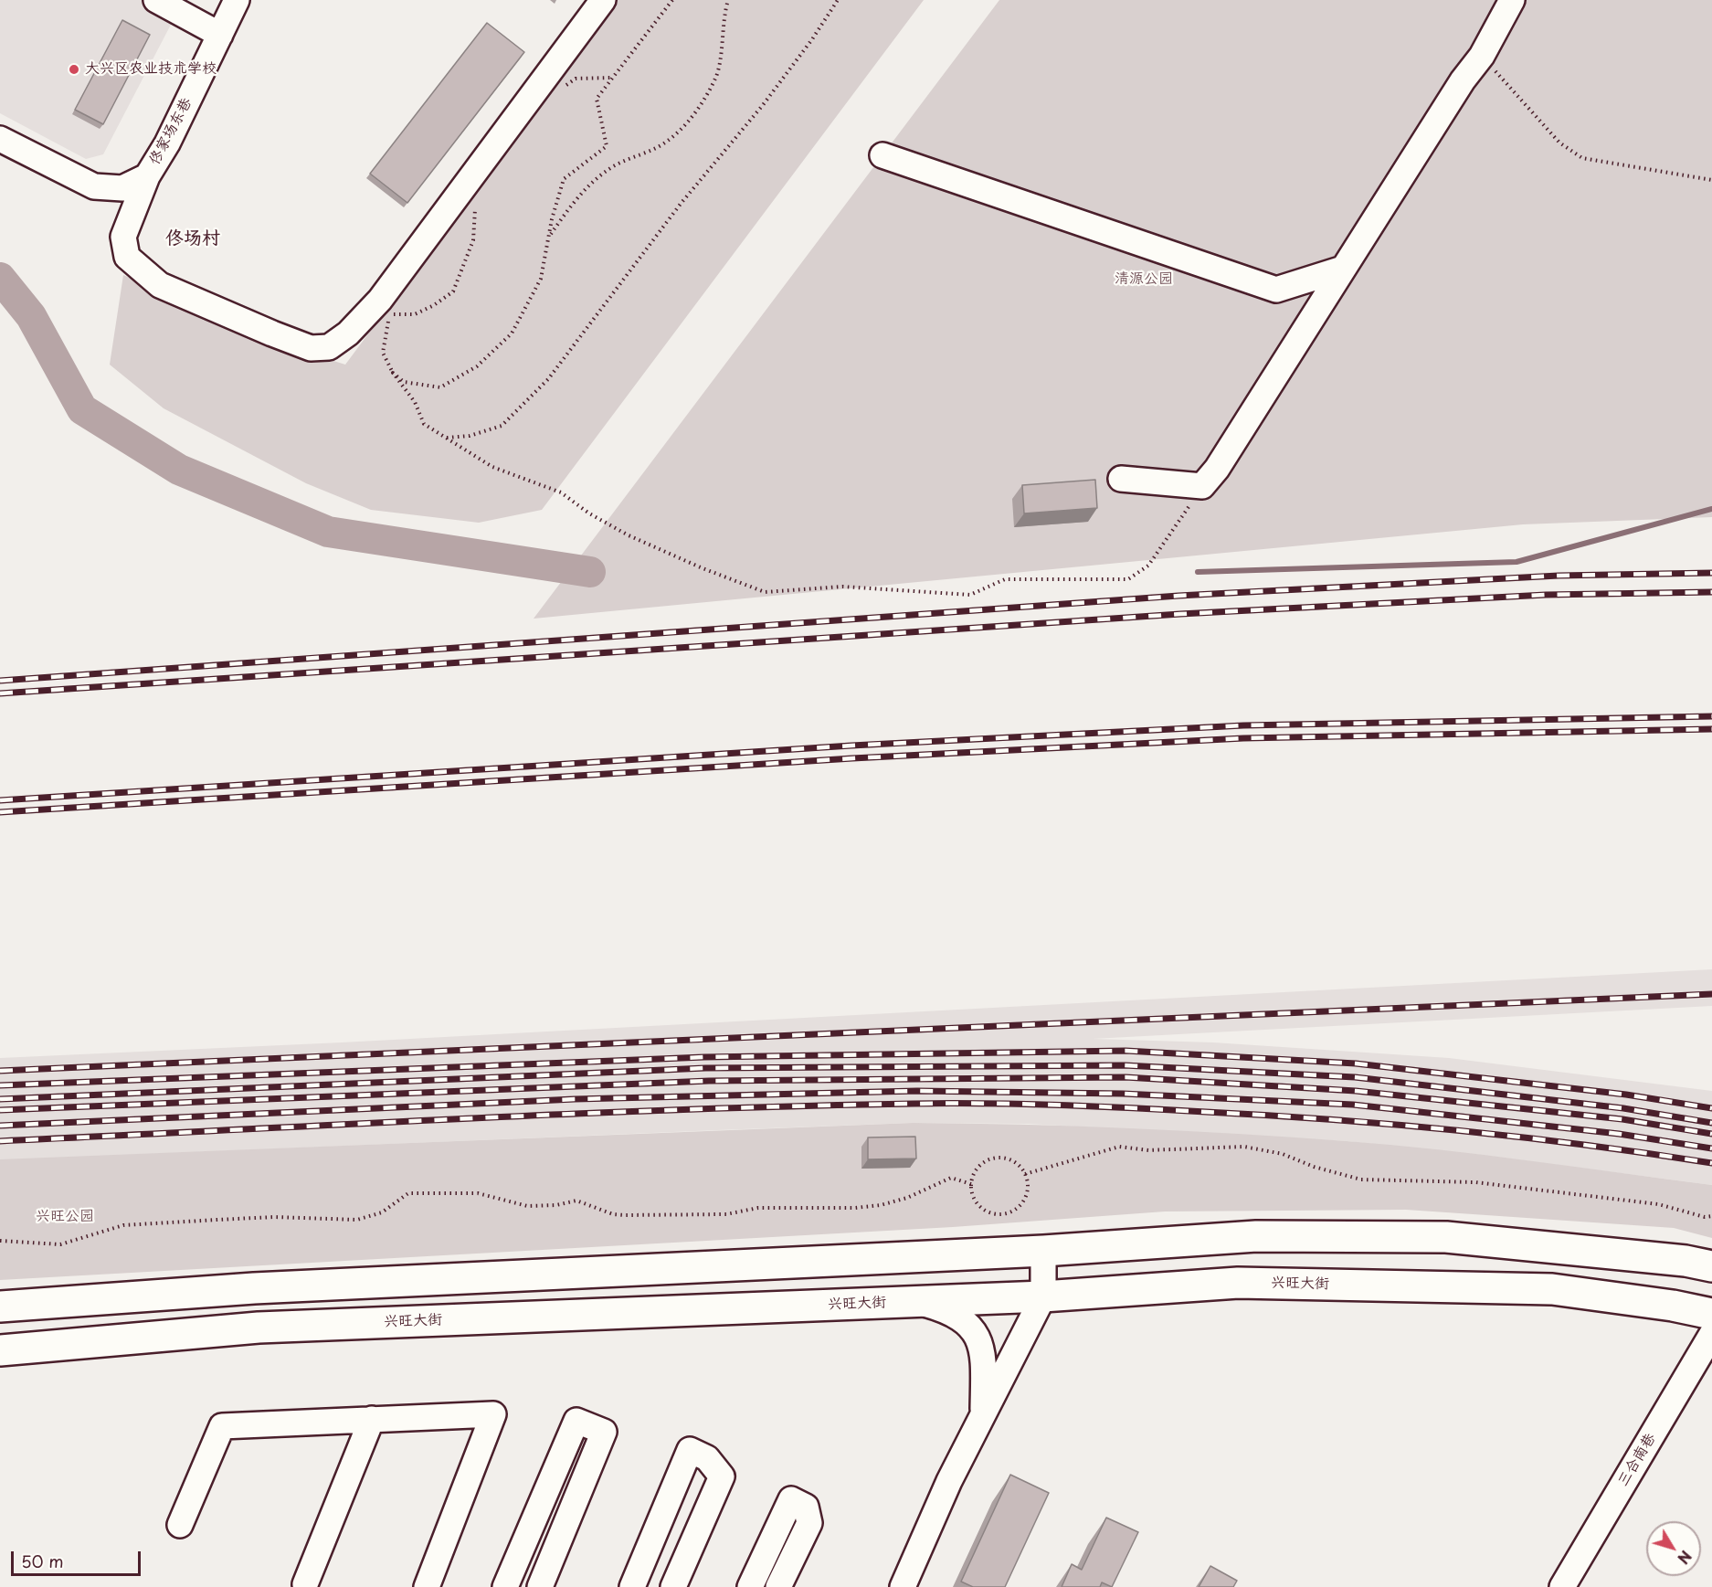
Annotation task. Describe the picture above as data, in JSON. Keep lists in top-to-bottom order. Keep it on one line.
{"streets":{"main road":["兴旺大街"],"street":["佟家场东巷","三合南巷"]},"districts":["佟场村"],"parks":["清源公园","兴旺公园"],"places":["大兴区农业技术学校"],"scale_bar":"50 m","north":"bottom right"}
